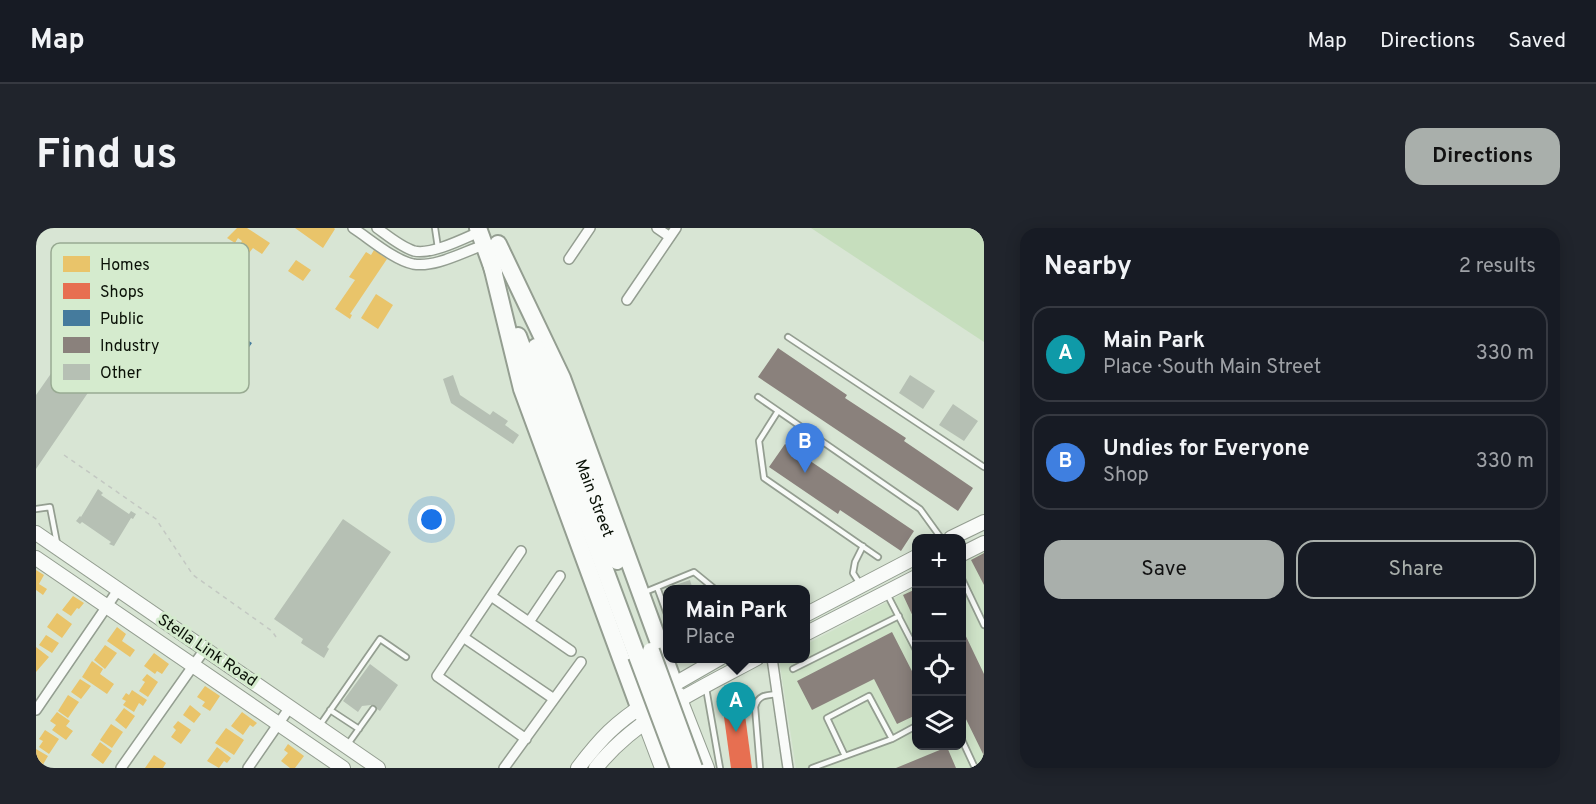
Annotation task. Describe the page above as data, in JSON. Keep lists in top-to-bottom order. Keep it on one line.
{"streets":{"highway":["Main Street"],"main road":["Stella Link Road"]},"legend":["Homes","Shops","Public","Industry","Other"],"page":{"header":"Map","nav":["Map","Directions","Saved"],"buttons":["Directions",["Save","Share"]],"title":"Find us","heading":["Nearby","2 results"],"list":[{"mark":"A","name":"Main Park","note":"Place · South Main Street","value":"330 m"},{"mark":"B","name":"Undies for Everyone","note":"Shop","value":"330 m"}],"pins":["B","A"],"map_buttons":["+","−"],"popup":["Main Park","Place"]}}
